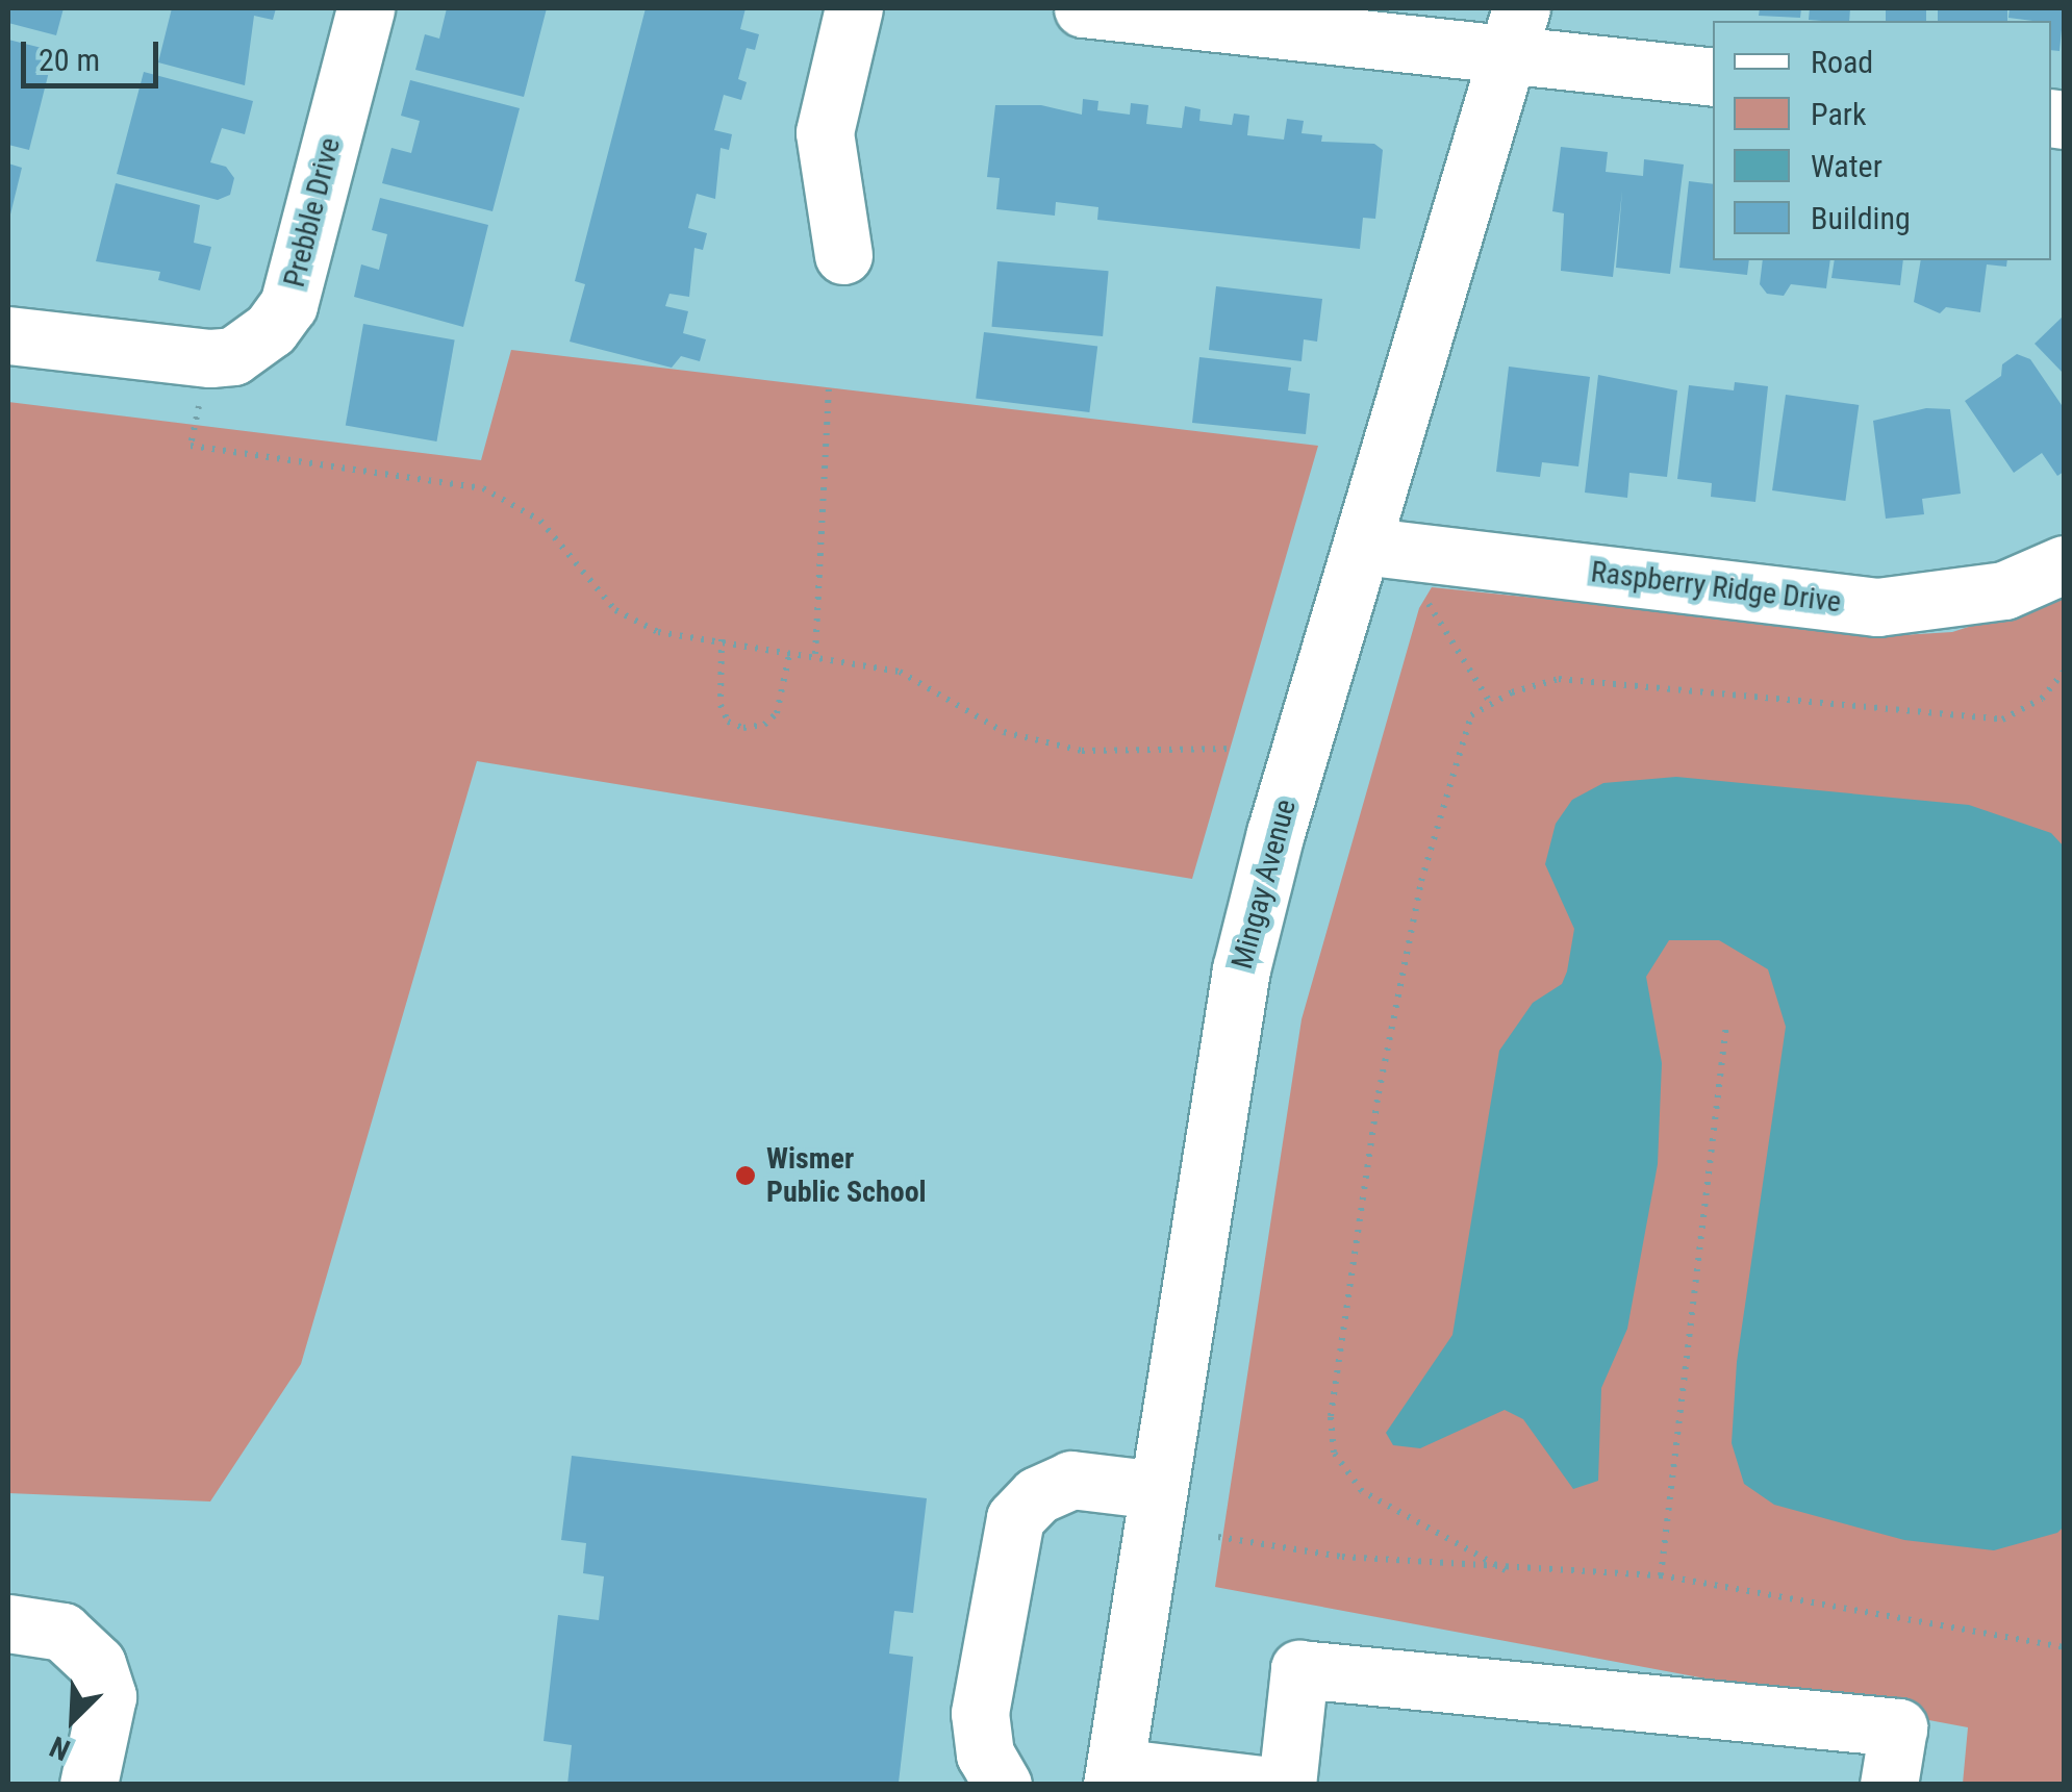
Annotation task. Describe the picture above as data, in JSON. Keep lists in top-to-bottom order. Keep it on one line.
{"streets":{"street":["Prebble Drive","Raspberry Ridge Drive","Mingay Avenue"]},"crossings":[["Raspberry Ridge Drive","Mingay Avenue"]],"places":["Wismer Public School"],"legend":["Road","Park","Water","Building"],"scale_bar":"20 m","north":"bottom left"}
